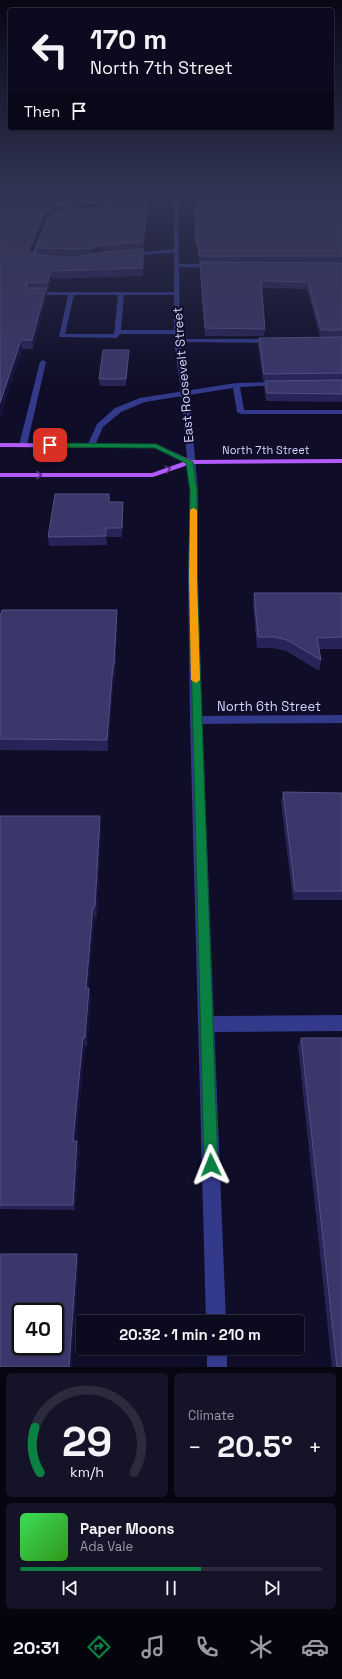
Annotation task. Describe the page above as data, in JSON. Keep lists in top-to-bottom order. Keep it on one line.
{"streets":{"main road":["North 7th Street"],"street":["East Roosevelt Street","North 6th Street"]},"crossings":[["East Roosevelt Street","North 7th Street"],["East Roosevelt Street","North 6th Street"]],"page":{"turn":["170 m","North 7th Street"],"then":"Then","limit":"40","trip":"20:32 · 1 min · 210 m","tile":"Climate","heat":["−","20.5°","+"],"song":["Paper Moons","Ada Vale"],"tabs":"20:31","gauge":["29","km/h"]}}
